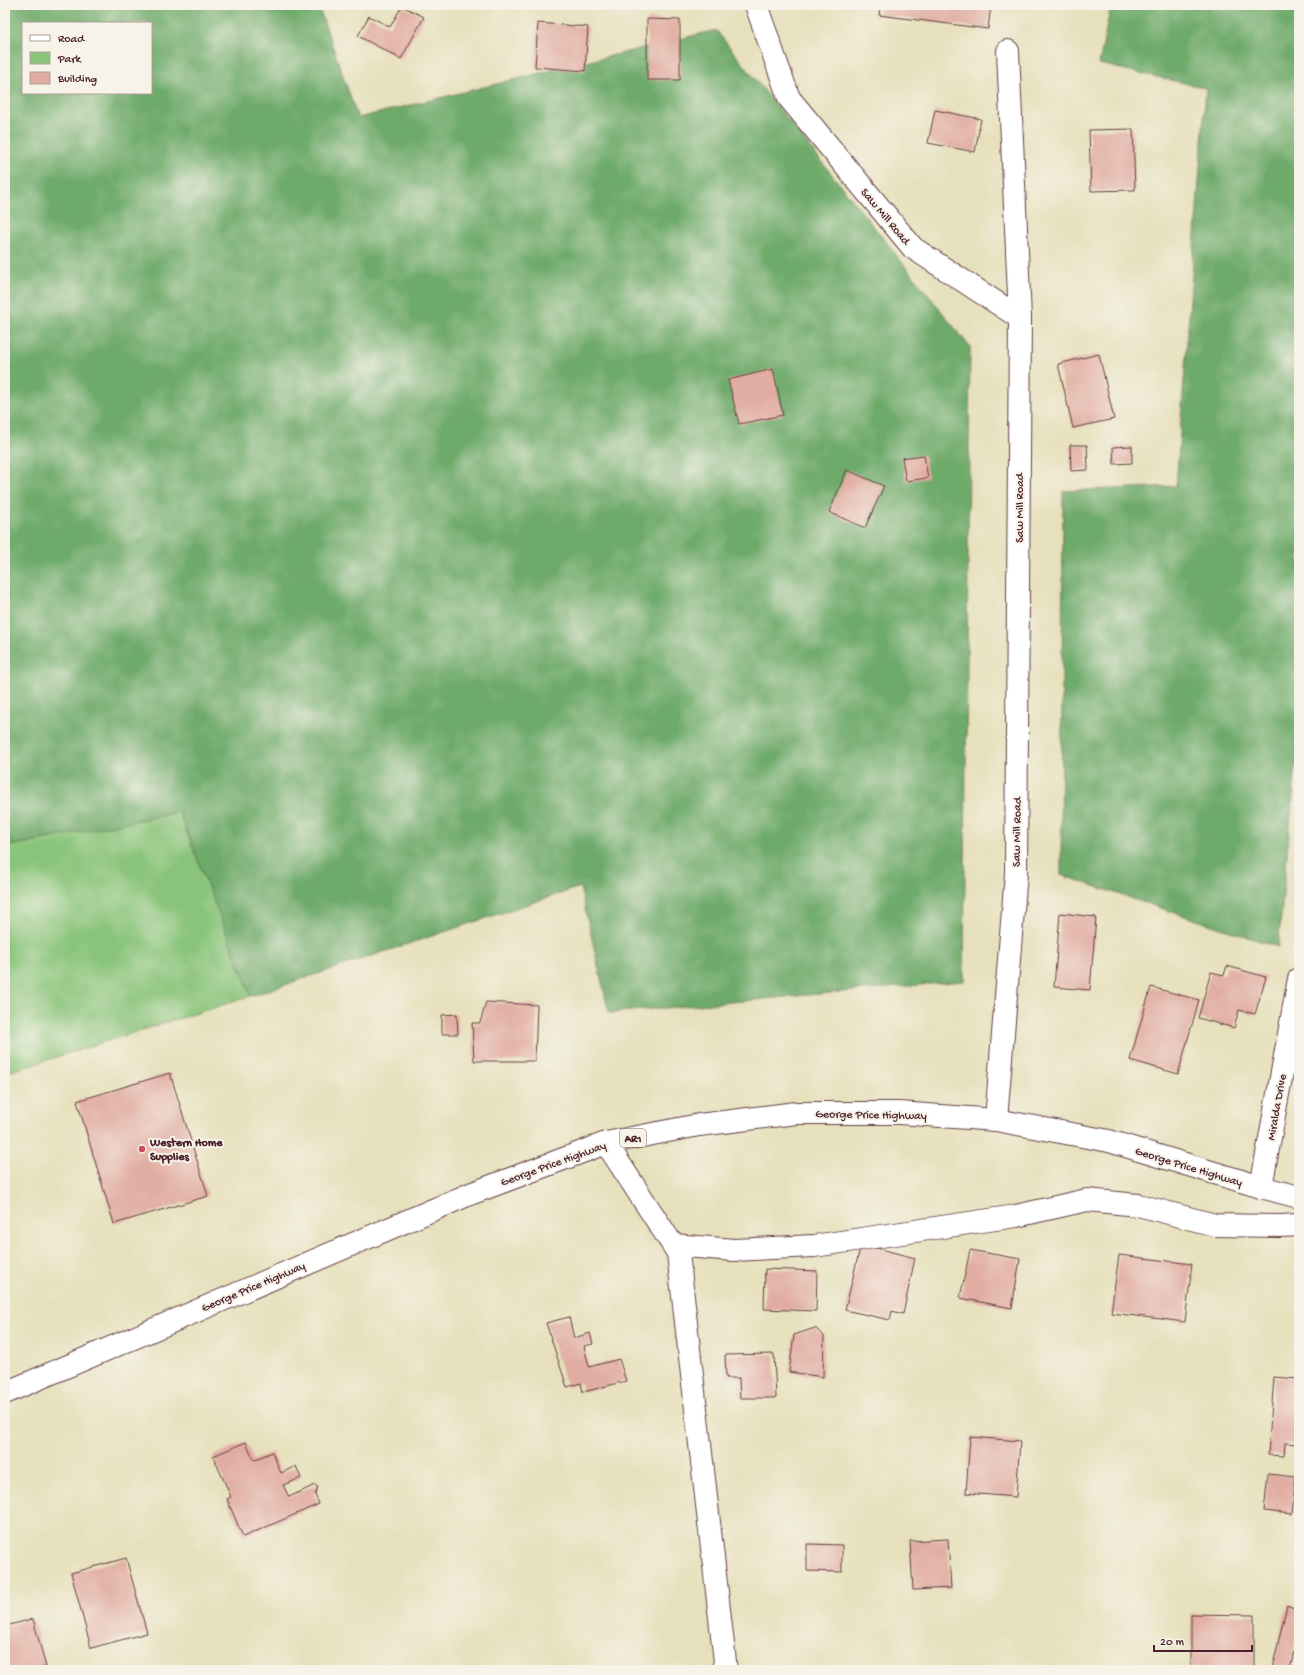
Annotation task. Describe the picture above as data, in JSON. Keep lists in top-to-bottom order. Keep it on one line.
{"streets":{"main road":["Saw Mill Road","Miralda Drive","George Price Highway","AR1"]},"crossings":[["Saw Mill Road","George Price Highway"],["Miralda Drive","George Price Highway"]],"places":["Western Home Supplies"],"legend":["Road","Park","Building"],"scale_bar":"20 m"}
